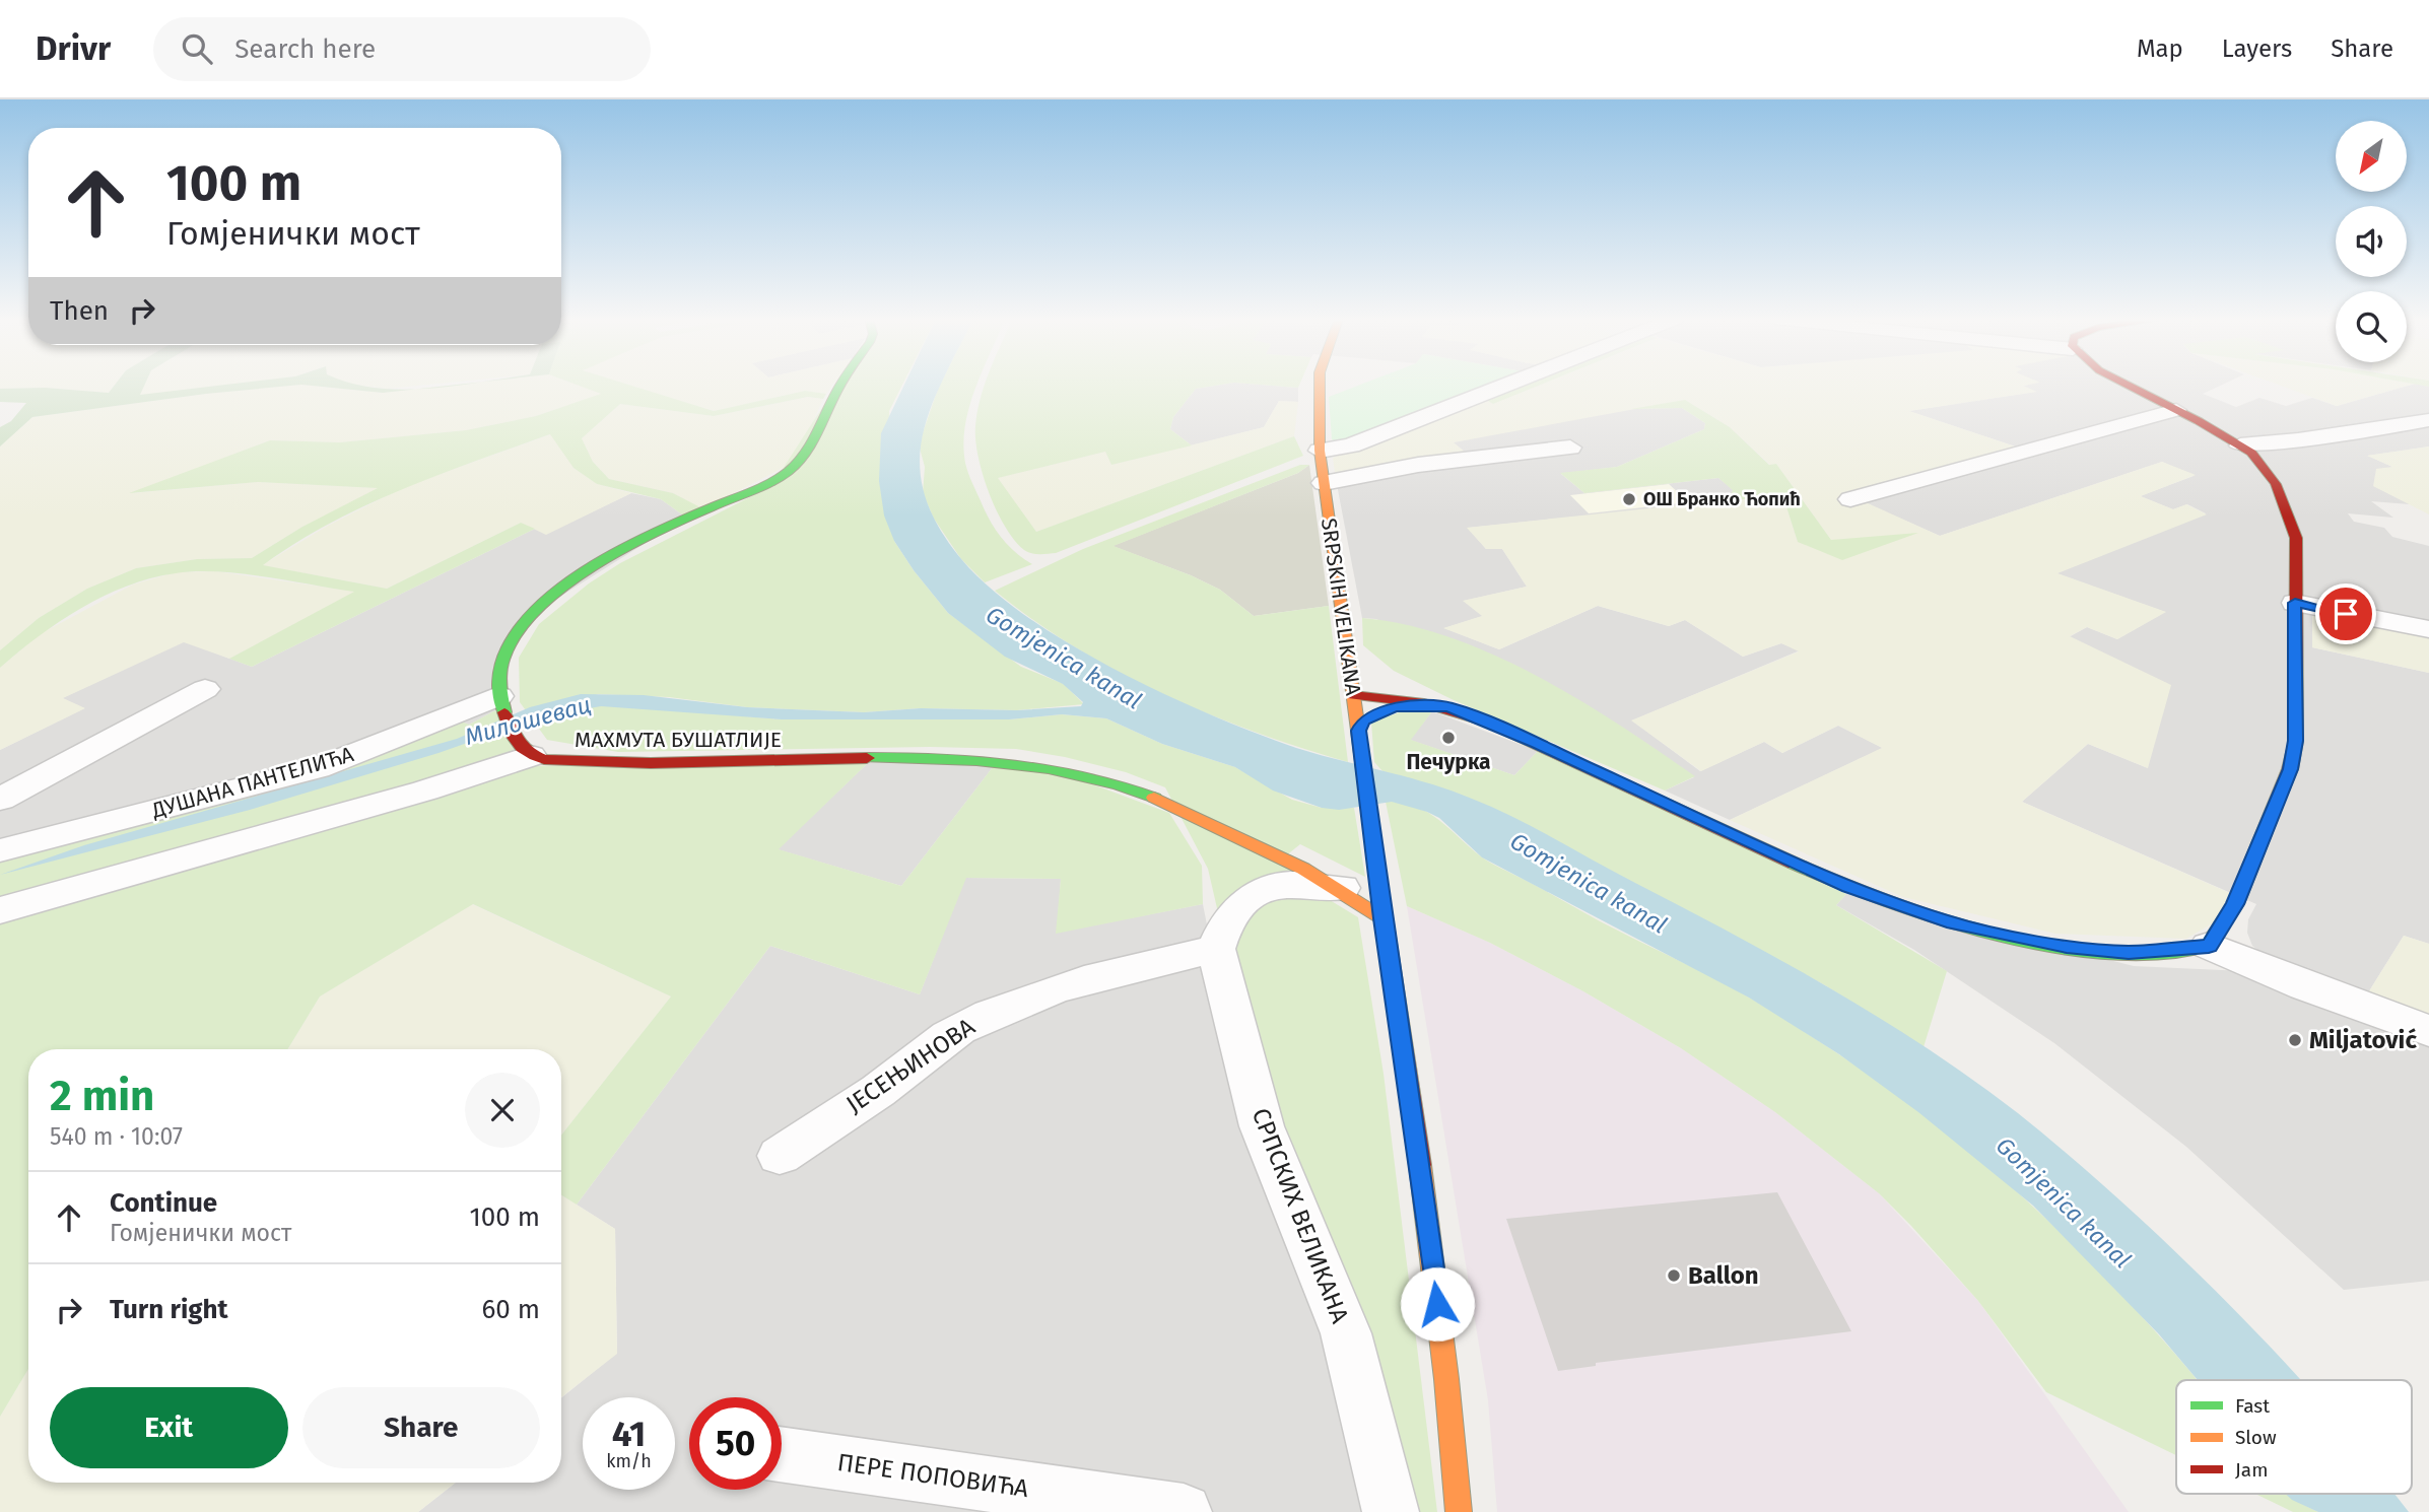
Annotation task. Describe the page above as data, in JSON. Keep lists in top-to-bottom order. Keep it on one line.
{"streets":{"street":["SRPSKIH VELIKANA","МАХМУТА БУШАТЛИЈЕ","ДУШАНА ПАНТЕЛИЋА","ЈЕСЕЊИНОВА","СРПСКИХ ВЕЛИКАНА","ПЕРЕ ПОПОВИЋА"]},"crossings":[["SRPSKIH VELIKANA","МАХМУТА БУШАТЛИЈЕ"],["ЈЕСЕЊИНОВА","СРПСКИХ ВЕЛИКАНА"]],"water":["Gomjenica kanal","Милошевац"],"places":["ОШ Бранко Ћопић","Печурка","Miljatović","Ballon"],"legend":["Fast","Slow","Jam"],"north":"bottom left","page":{"header":"Drivr","search":"Search here","nav":["Map","Layers","Share"],"turn":["100 m","Гомјенички мост"],"then":"Then","heading":["2 min","540 m · 10:07"],"list":[{"name":"Continue","note":"Гомјенички мост","value":"100 m"},{"name":"Turn right","value":"60 m"}],"buttons":["Exit","Share"],"speed":"41 km/h","limit":"50"}}
